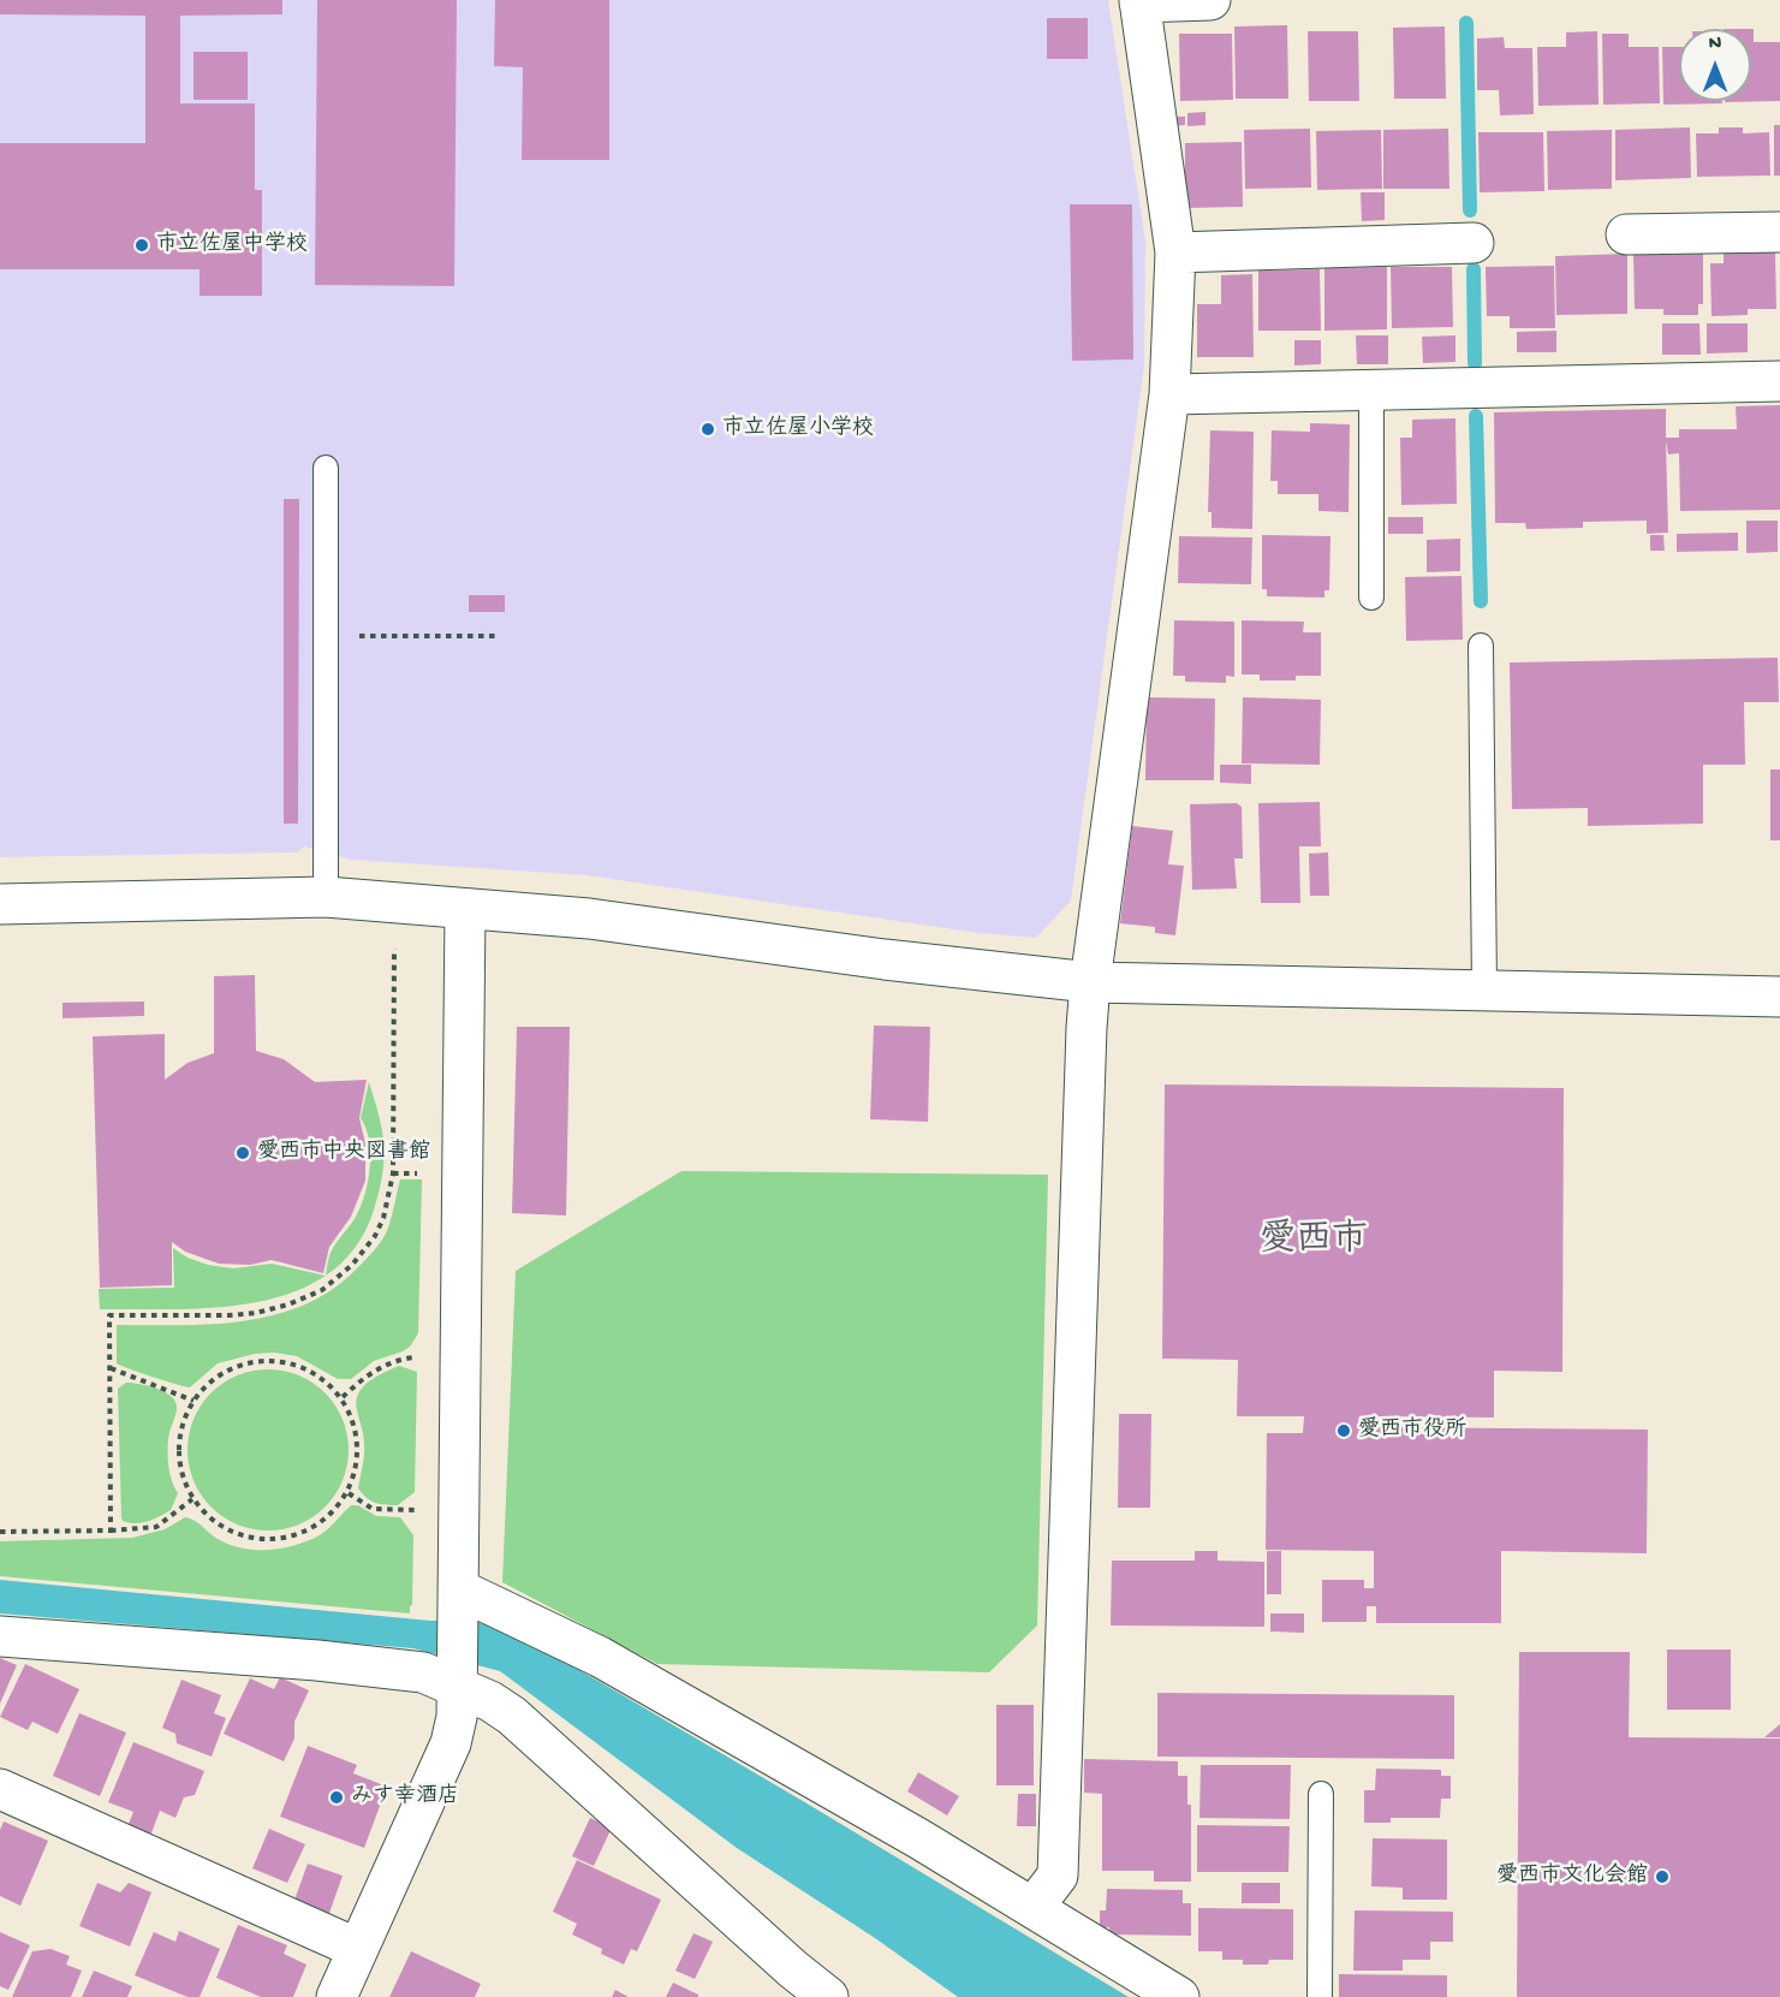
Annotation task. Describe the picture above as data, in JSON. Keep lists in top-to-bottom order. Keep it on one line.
{"districts":["愛西市"],"places":["市立佐屋中学校","市立佐屋小学校","愛西市中央図書館","愛西市役所","みす幸酒店","愛西市文化会館"],"north":"top"}
